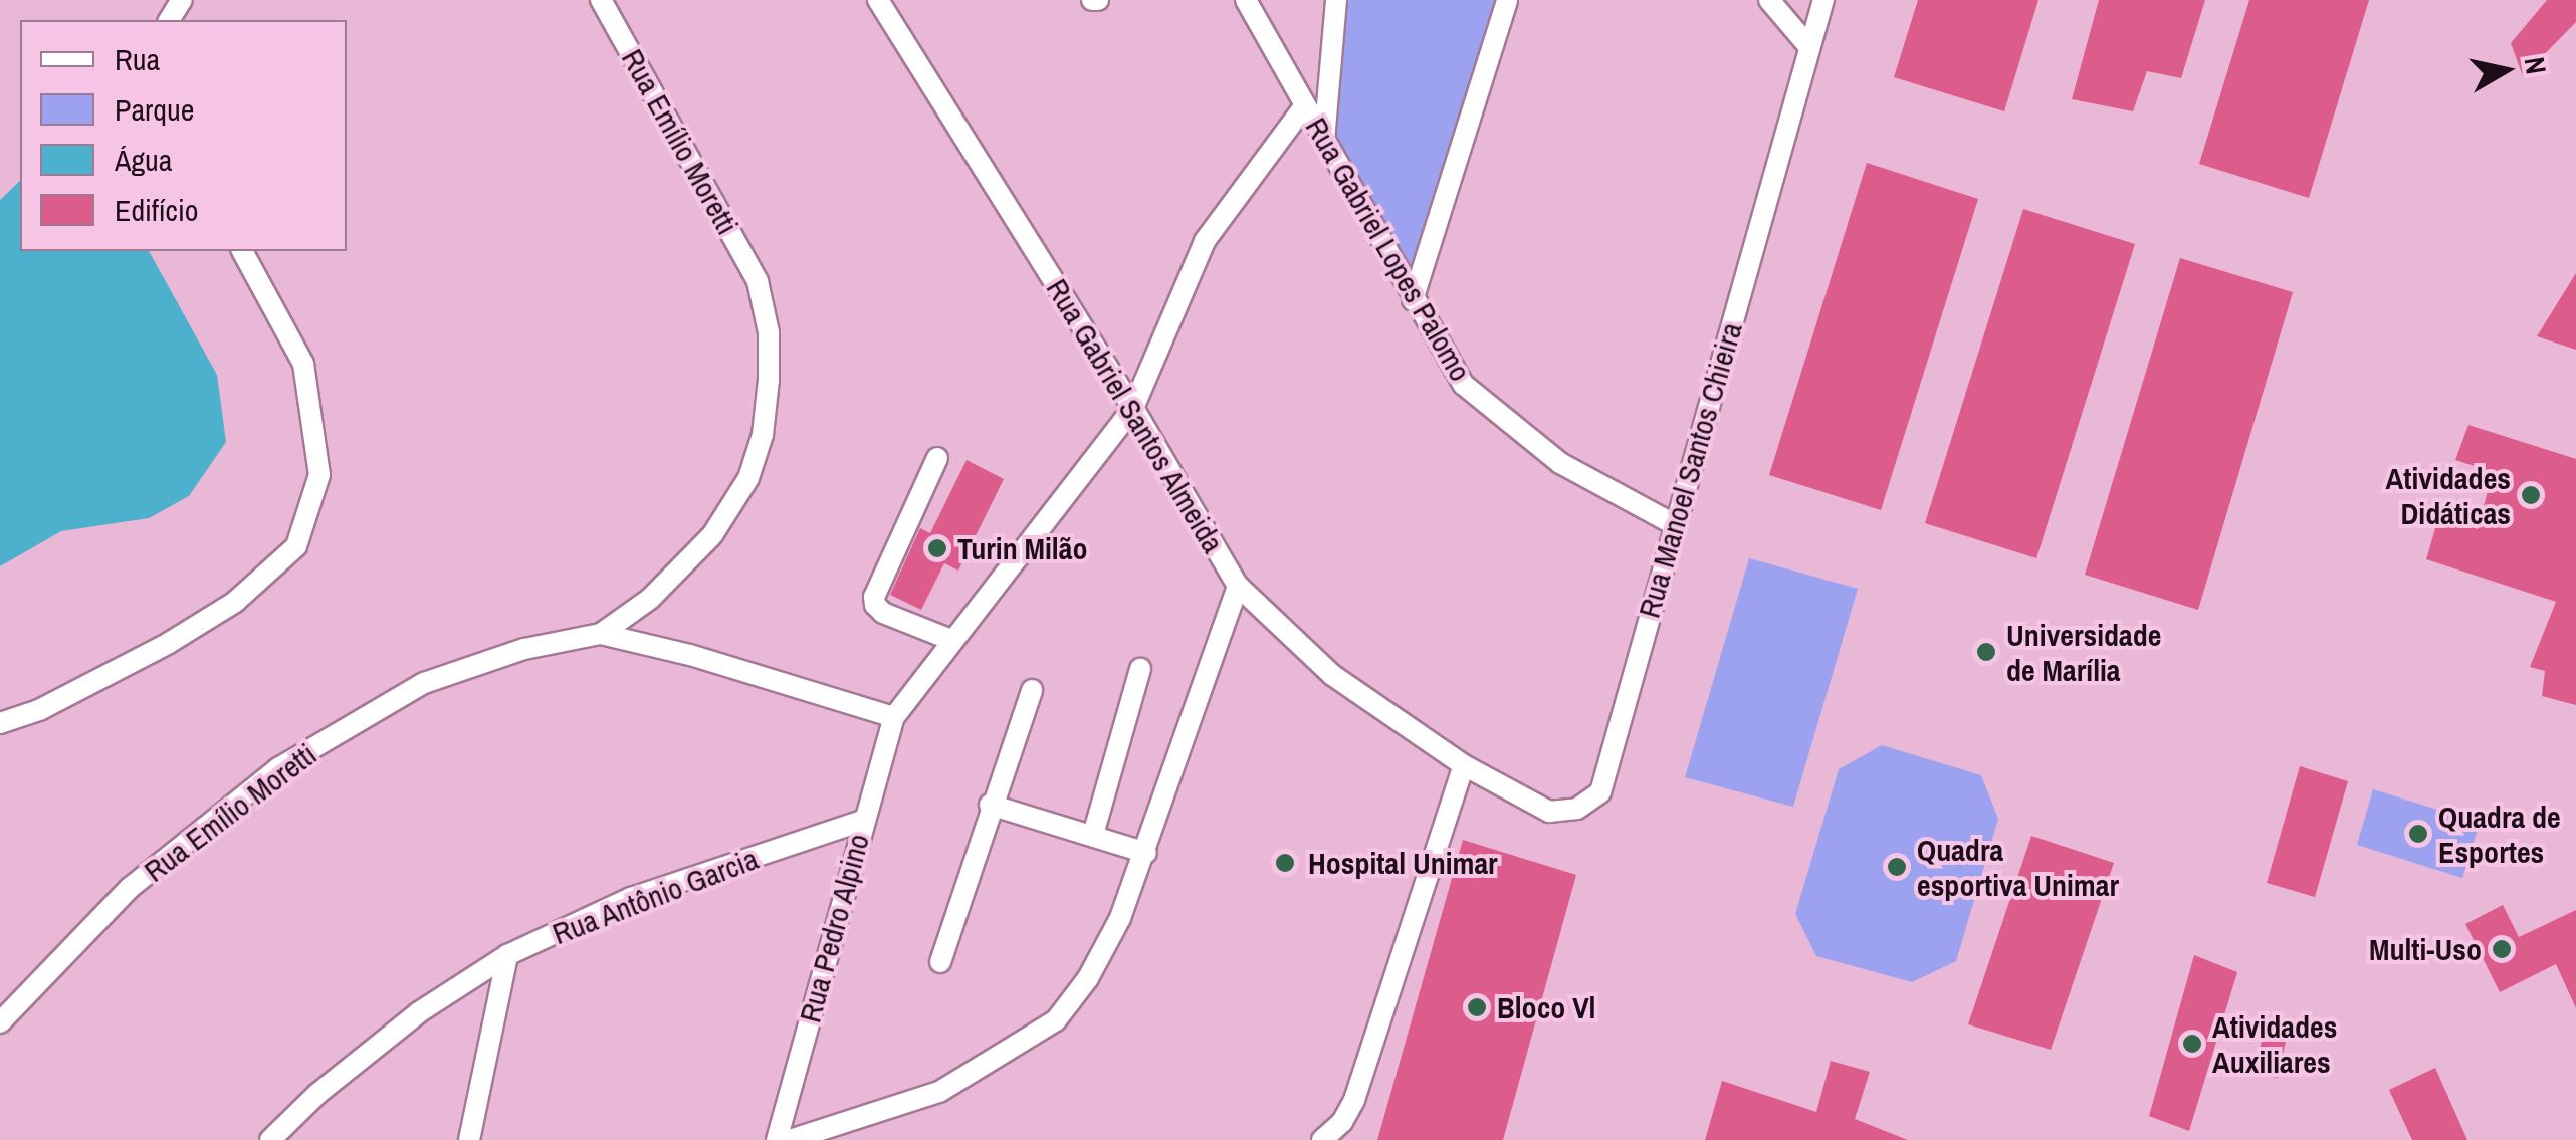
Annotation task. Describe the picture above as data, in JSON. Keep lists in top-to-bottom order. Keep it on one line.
{"streets":{"street":["Rua Emílio Moretti","Rua Gabriel Lopes Palomo","Rua Gabriel Santos Almeida","Rua Manoel Santos Chieira","Rua Antônio Garcia","Rua Pedro Alpino"]},"crossings":[["Rua Gabriel Lopes Palomo","Rua Manoel Santos Chieira"],["Rua Gabriel Lopes Palomo","Rua Pedro Alpino"],["Rua Gabriel Santos Almeida","Rua Manoel Santos Chieira"],["Rua Gabriel Santos Almeida","Rua Pedro Alpino"],["Rua Antônio Garcia","Rua Pedro Alpino"]],"places":["Atividades Didáticas","Turin Milão","Universidade de Marília","Quadra de Esportes","Hospital Unimar","Quadra esportiva Unimar","Multi-Uso","Bloco Vl","Atividades Auxiliares"],"legend":["Rua","Parque","Água","Edifício"],"north":"right"}
